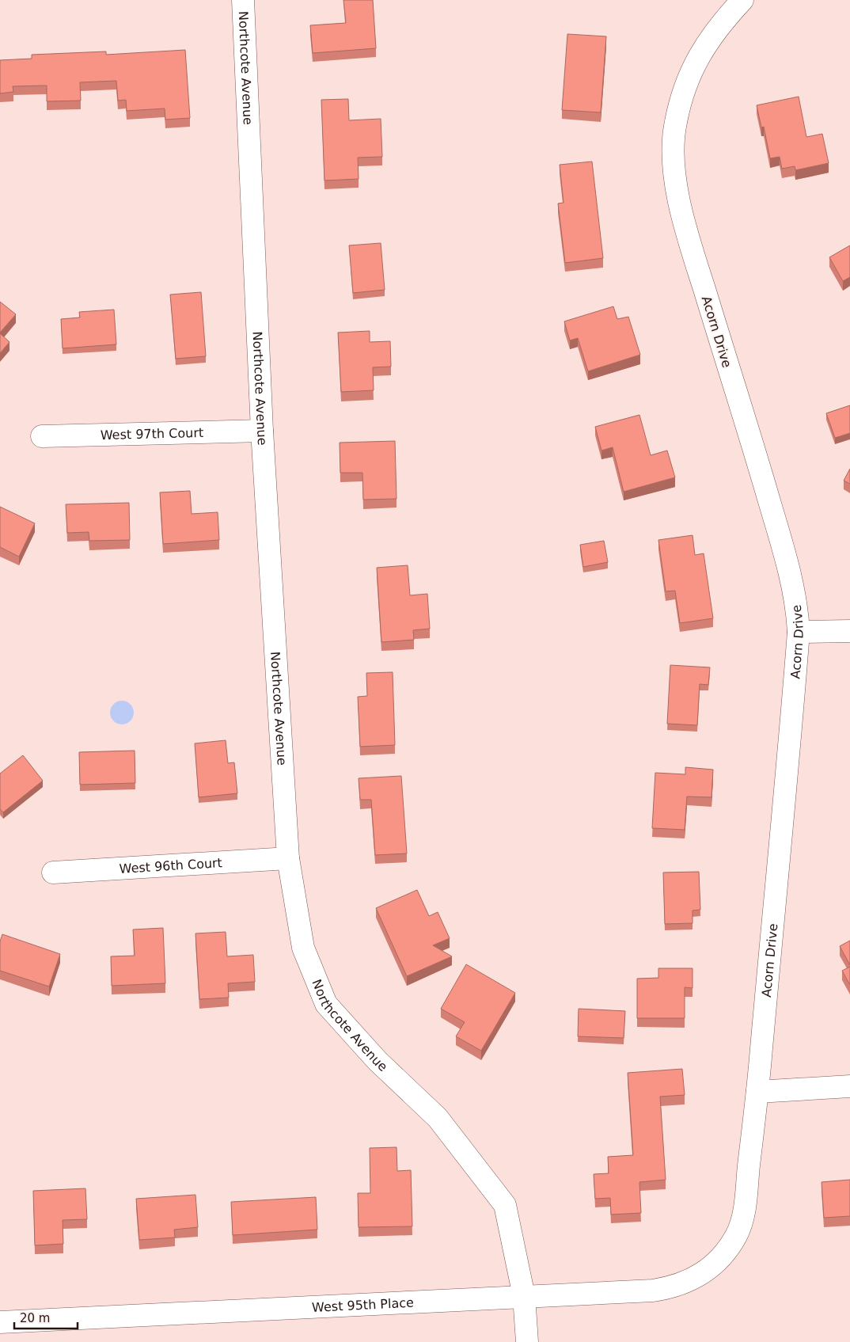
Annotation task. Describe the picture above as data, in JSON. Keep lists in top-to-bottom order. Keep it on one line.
{"streets":{"street":["Northcote Avenue","Acorn Drive","West 97th Court","West 96th Court","West 95th Place"]},"crossings":[["Northcote Avenue","West 97th Court"],["Northcote Avenue","West 96th Court"],["Northcote Avenue","West 95th Place"],["Acorn Drive","West 95th Place"]],"scale_bar":"20 m"}
